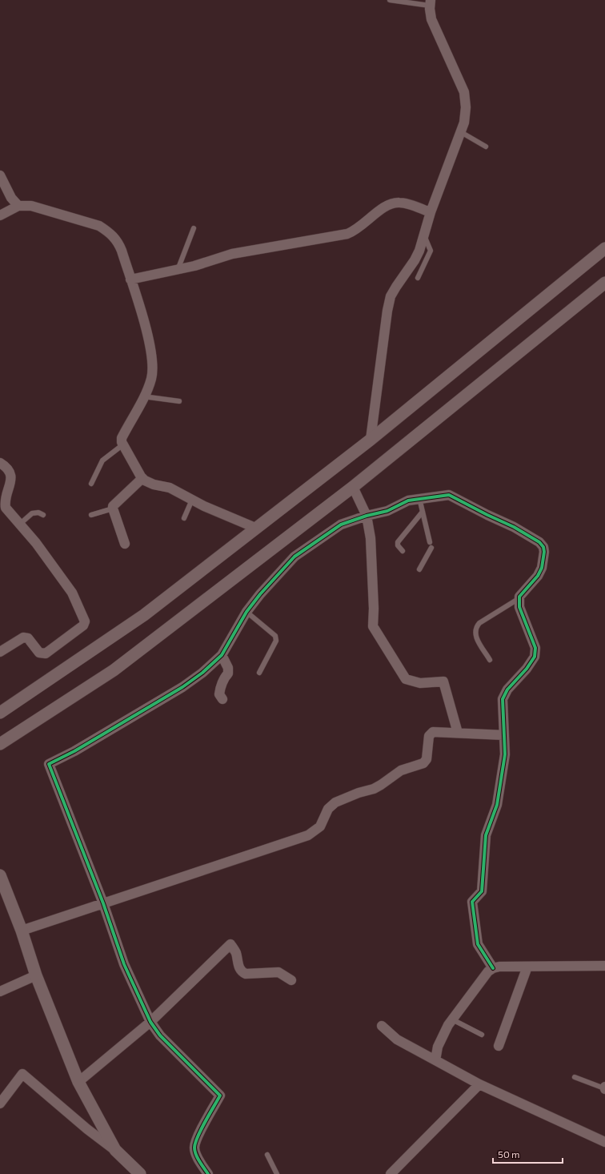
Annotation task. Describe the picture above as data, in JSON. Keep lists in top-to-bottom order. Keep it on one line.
{"scale_bar":"50 m"}
